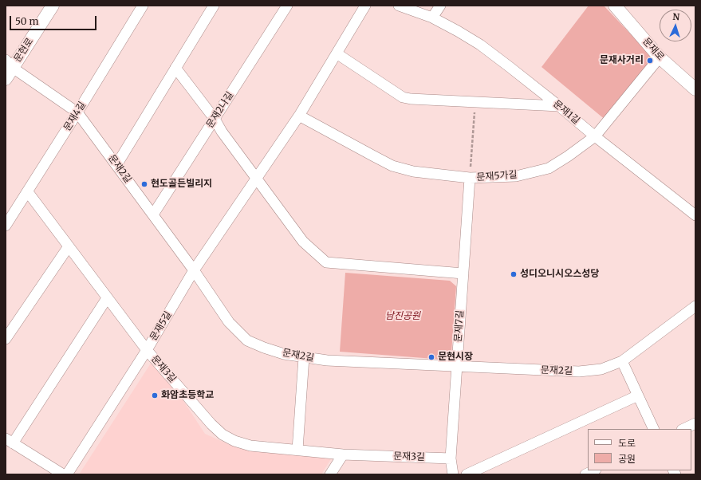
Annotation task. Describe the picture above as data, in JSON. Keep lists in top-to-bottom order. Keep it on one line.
{"streets":{"street":["문재로","문현로","문재2나길","문재1길","문재4길","문재2길","문재5가길","문재5길","문재7길","문재3길"]},"crossings":[["문재로","문재5가길"],["문현로","문재2길"],["문재2나길","문재2길"],["문재1길","문재5가길"],["문재4길","문재2길"],["문재4길","문재3길"],["문재2길","문재5길"],["문재2길","문재7길"],["문재5가길","문재5길"],["문재5가길","문재7길"],["문재5길","문재3길"],["문재7길","문재3길"]],"parks":["남진공원"],"places":["문재사거리","현도골든빌리지","성디오니시오스성당","문현시장","화암초등학교"],"legend":["도로","공원"],"scale_bar":"50 m","north":"top"}
